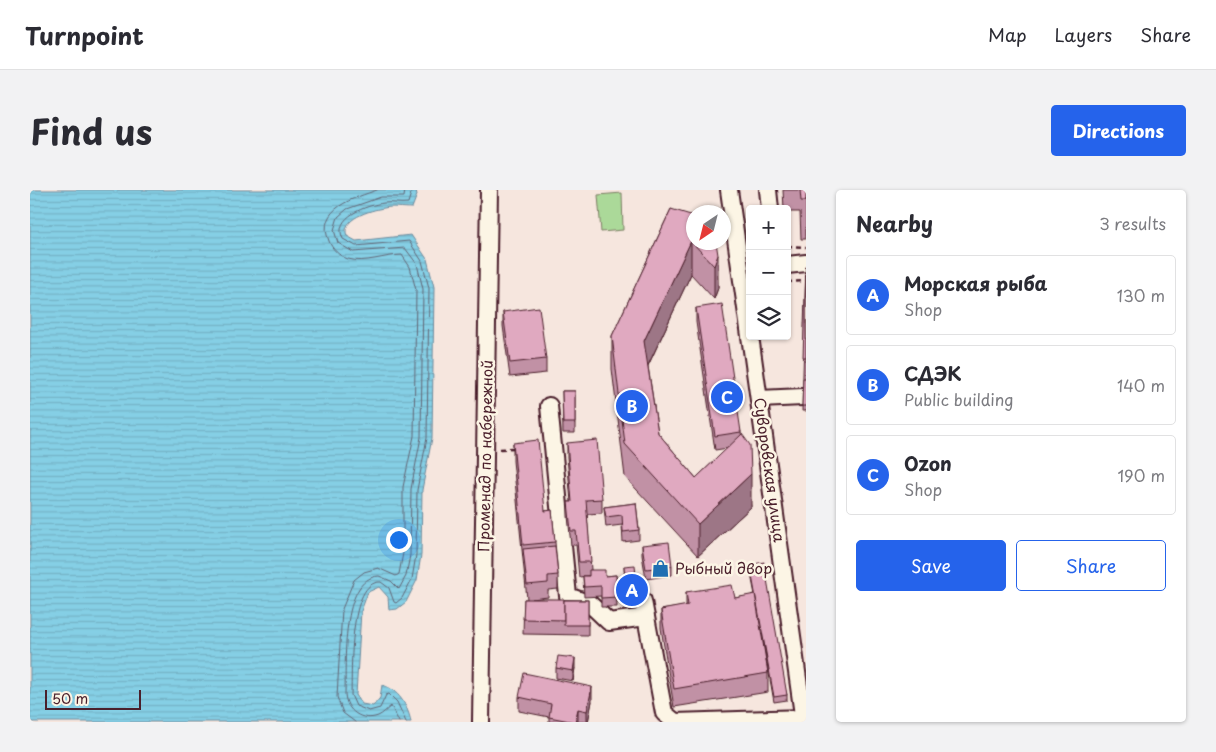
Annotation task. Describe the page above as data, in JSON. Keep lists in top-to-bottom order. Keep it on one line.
{"streets":{"street":["Променад по набережной","Суворовская улица"]},"places":{"shop":["Рыбный двор"]},"scale_bar":"50 m","north":"bottom left","page":{"header":"Turnpoint","nav":["Map","Layers","Share"],"title":"Find us","buttons":["Directions",["Save","Share"]],"heading":["Nearby","3 results"],"map_buttons":["+","−"],"list":[{"mark":"A","name":"Морская рыба","note":"Shop","value":"130 m"},{"mark":"B","name":"СДЭК","note":"Public building","value":"140 m"},{"mark":"C","name":"Ozon","note":"Shop","value":"190 m"}],"pins":["C","B","A"],"scale":"50 m"}}
